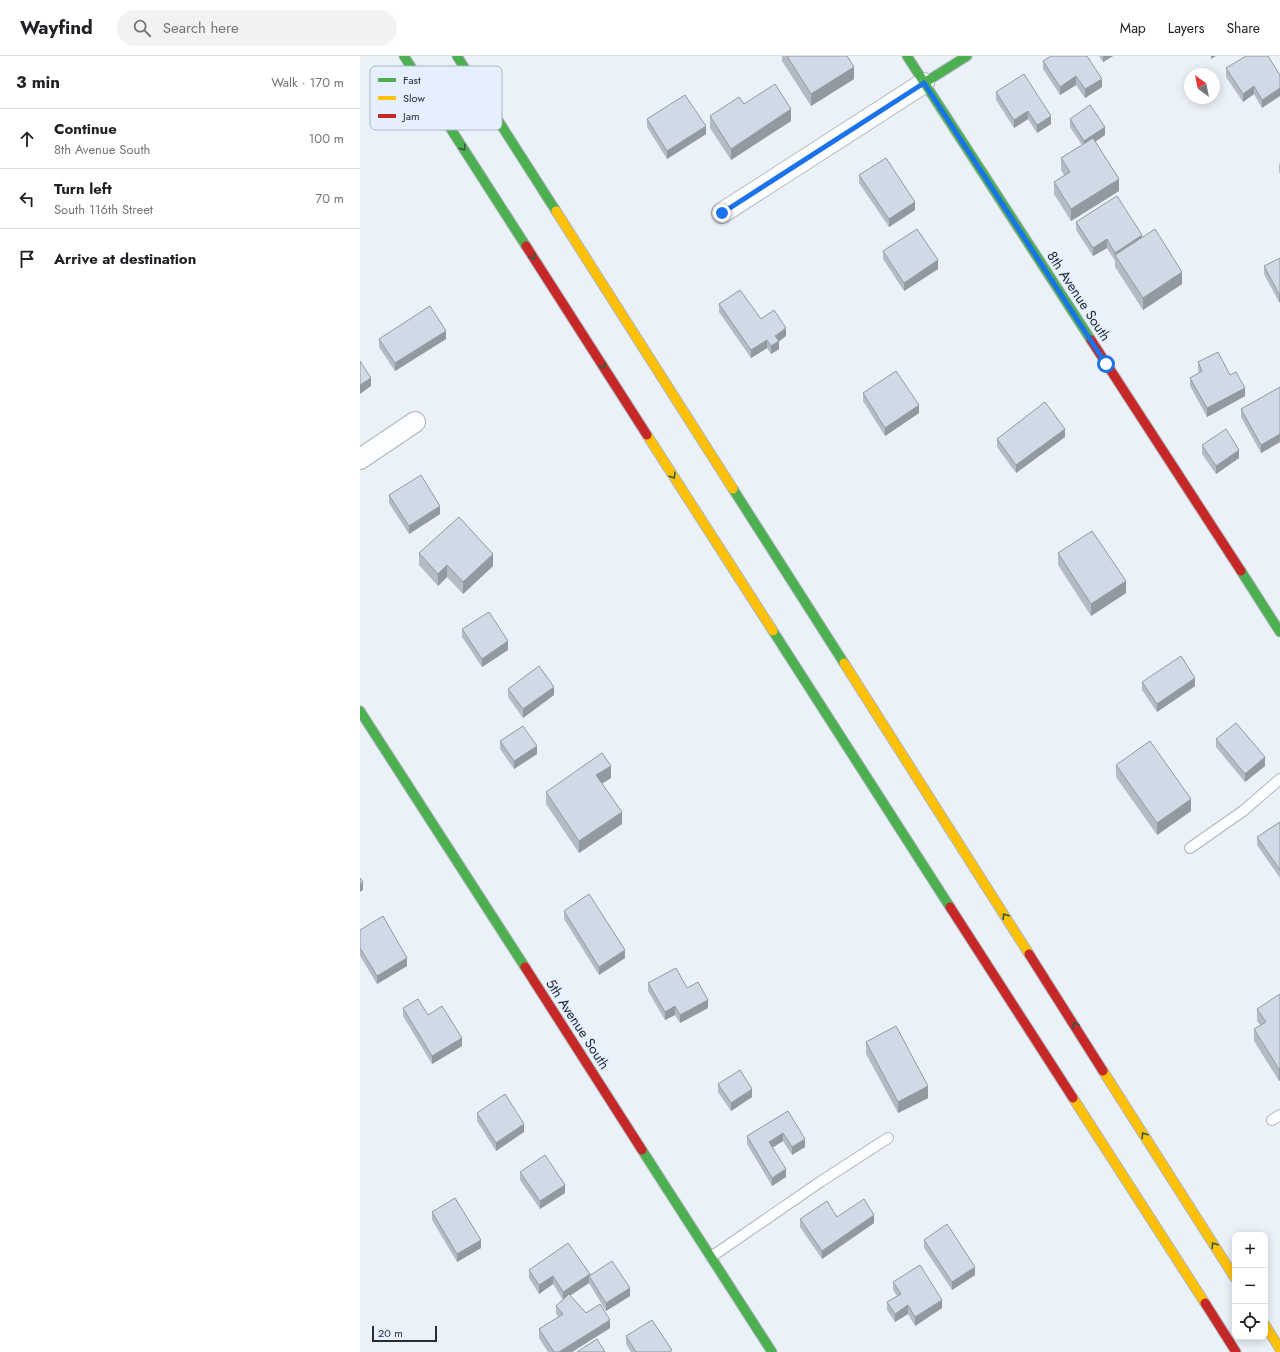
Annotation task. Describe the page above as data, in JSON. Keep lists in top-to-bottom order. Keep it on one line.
{"streets":{"main road":["8th Avenue South","5th Avenue South"]},"legend":["Fast","Slow","Jam"],"scale_bar":"20 m","north":"top left","page":{"header":"Wayfind","search":"Search here","nav":["Map","Layers","Share"],"heading":["3 min","Walk · 170 m"],"list":[["Continue","8th Avenue South","100 m"],["Turn left","South 116th Street","70 m"],"Arrive at destination"],"map_buttons":["+","−"],"scale":"20 m"}}
